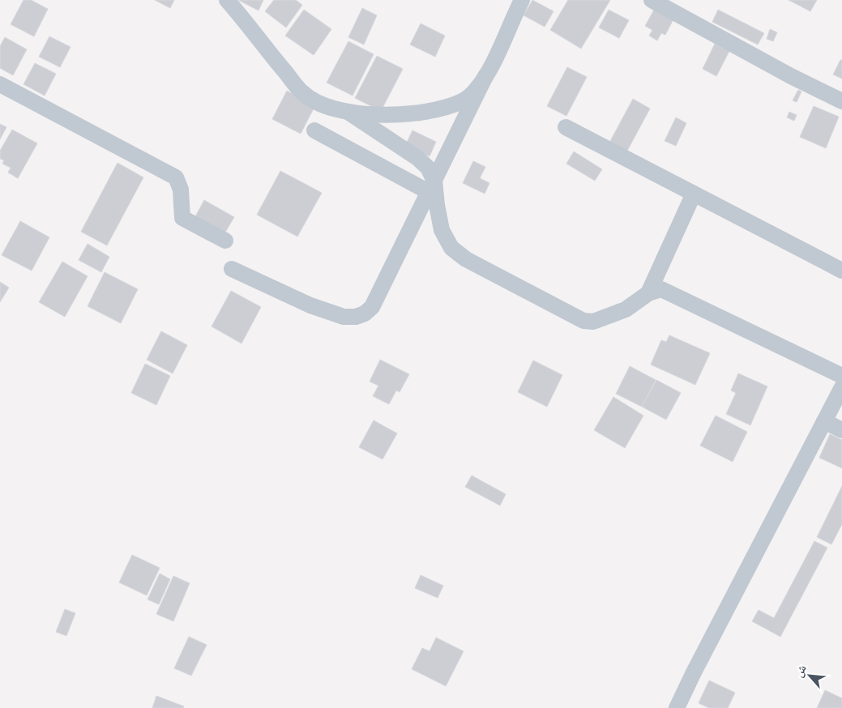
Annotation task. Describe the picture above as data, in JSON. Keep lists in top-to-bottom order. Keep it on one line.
{"north":"top left"}
